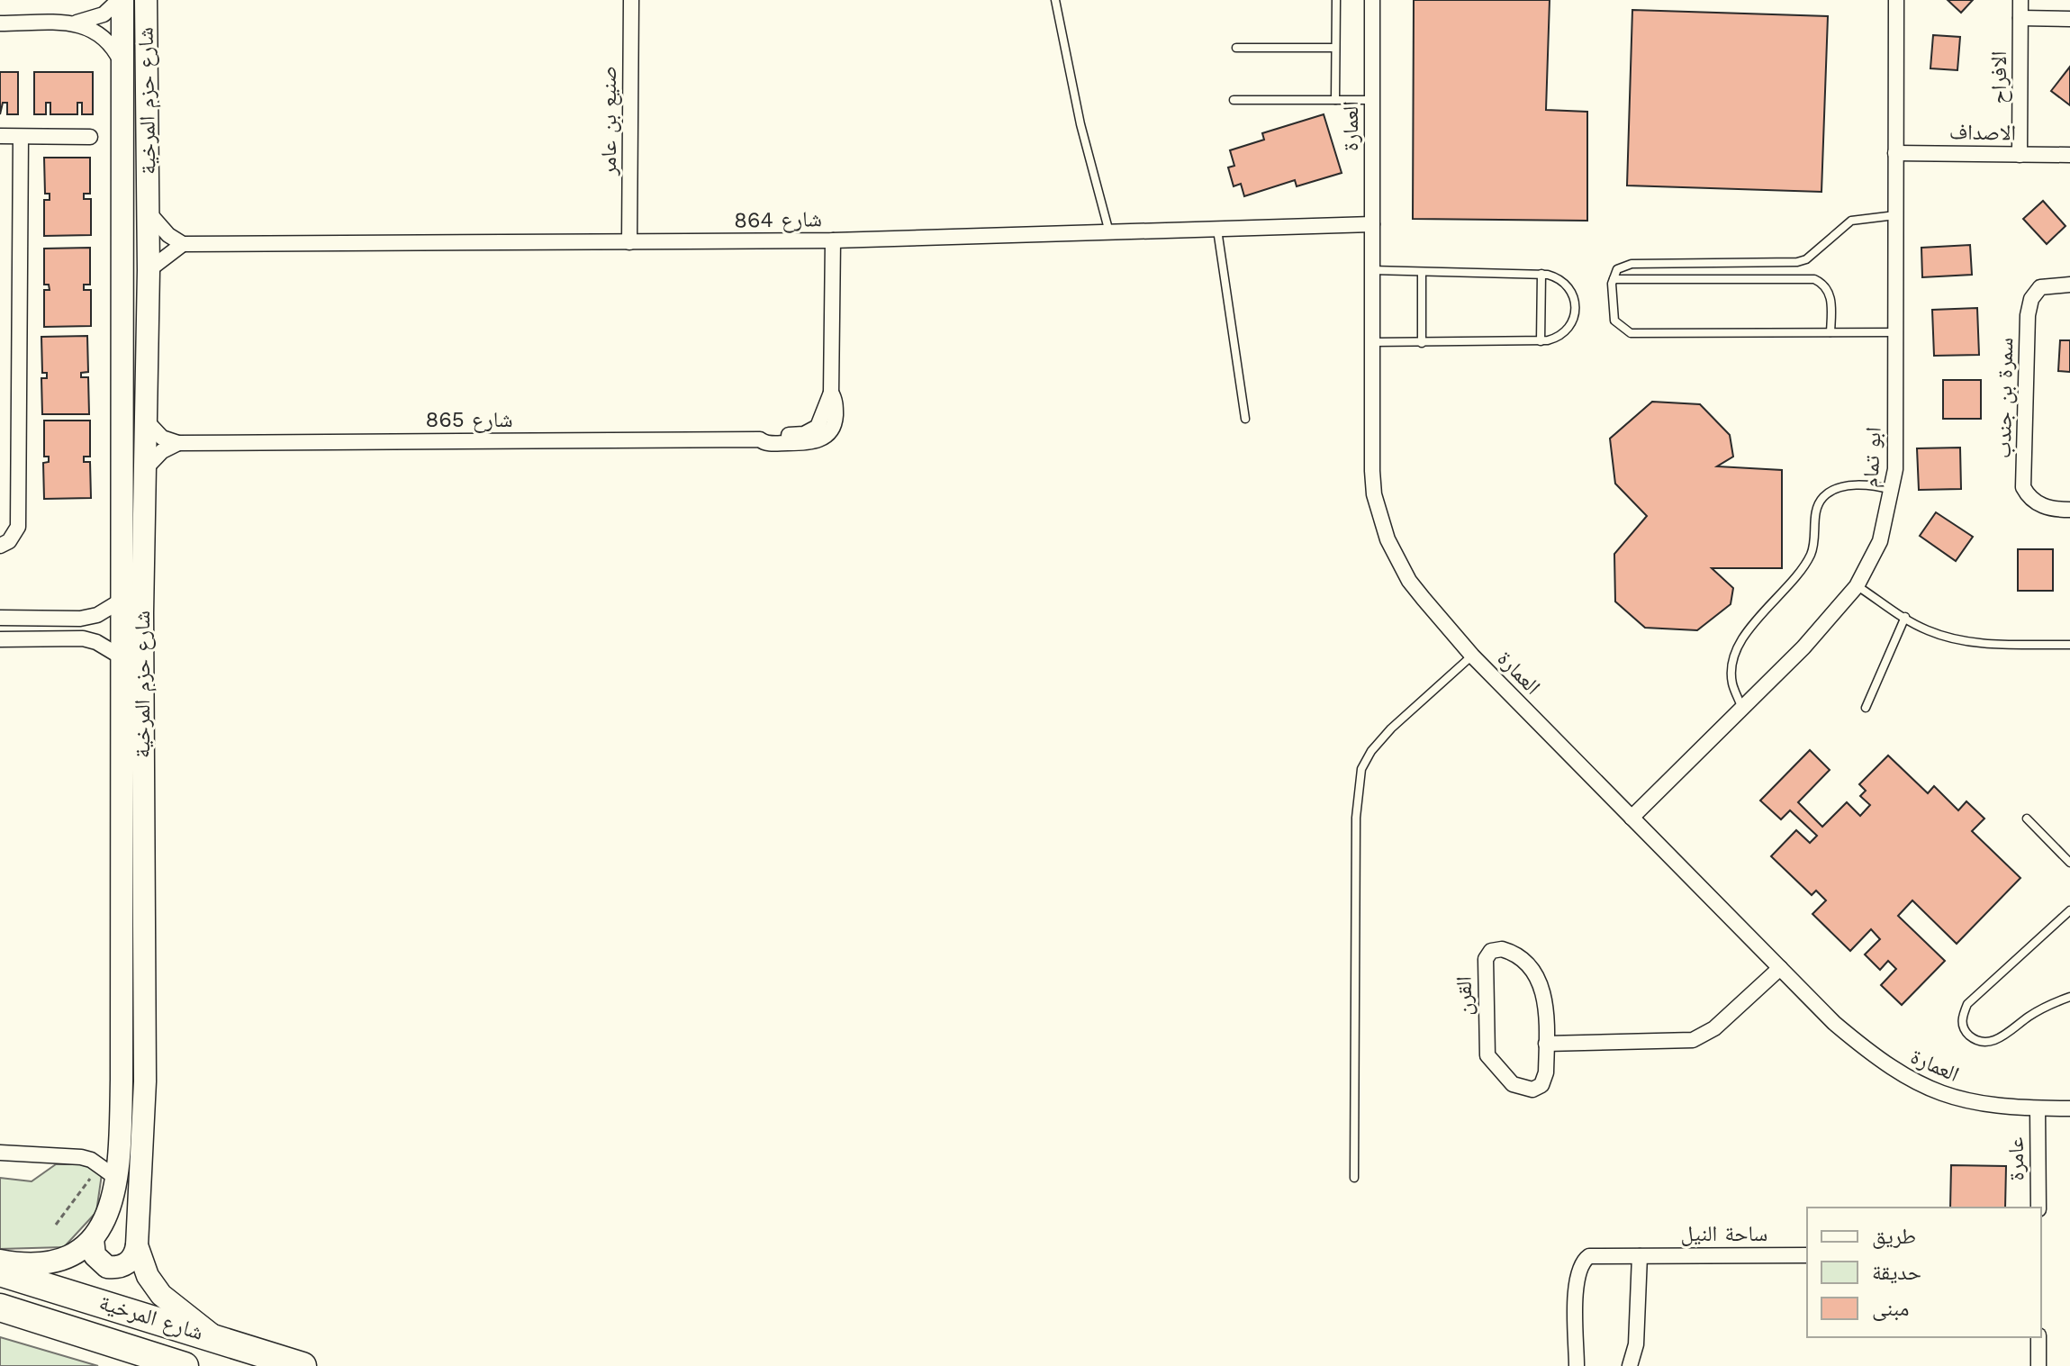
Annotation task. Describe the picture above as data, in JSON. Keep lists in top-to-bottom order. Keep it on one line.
{"streets":{"highway":["شارع المرخية"],"street":["الافراح","شارع حزم المرخية","صنيع بن عامر","العمارة","الاصداف","شارع 864","سمرة بن جندب","شارع 865","ابو تمام","القرن","عامرة","ساحة النيل"]},"crossings":[["الافراح","الاصداف"],["شارع حزم المرخية","شارع المرخية"],["صنيع بن عامر","شارع 864"],["العمارة","شارع 864"],["العمارة","ابو تمام"],["العمارة","عامرة"],["الاصداف","ابو تمام"],["شارع 864","شارع 865"]],"legend":["طريق","حديقة","مبنى"]}
